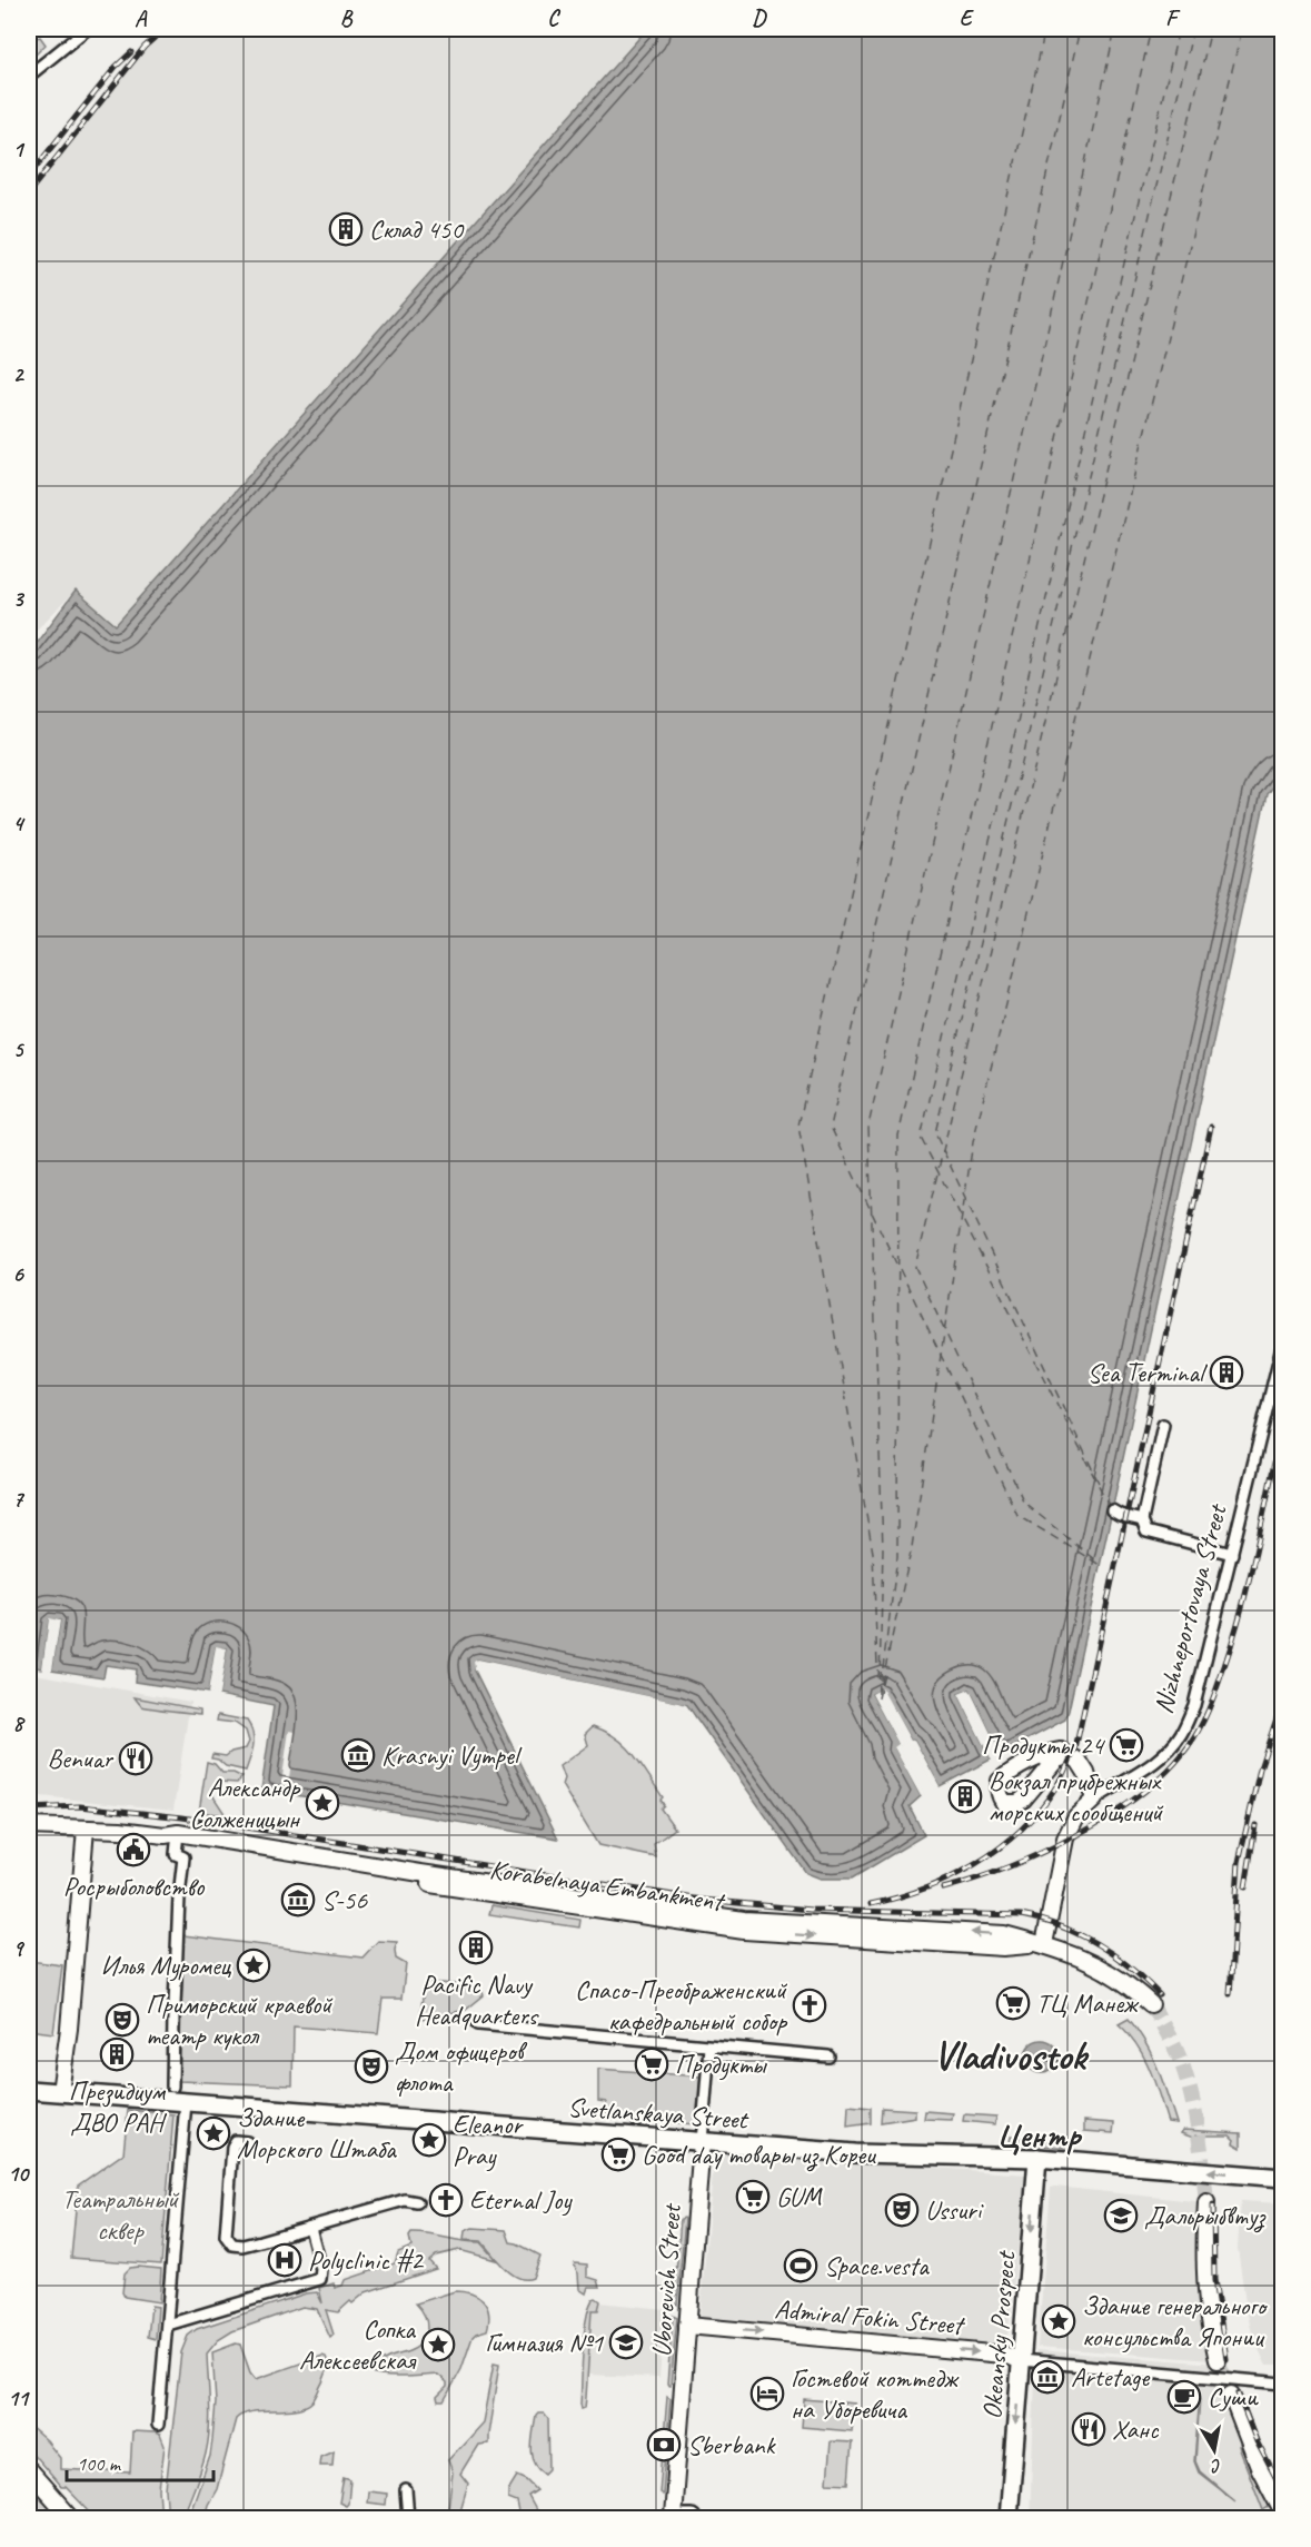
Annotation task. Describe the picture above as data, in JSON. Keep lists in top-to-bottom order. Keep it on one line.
{"streets":{"main road":["Korabelnaya Embankment","Svetlanskaya Street","Uborevich Street","Admiral Fokin Street","Okeansky Prospect"],"street":["Nizhneportovaya Street"]},"crossings":[["Svetlanskaya Street","Uborevich Street"],["Svetlanskaya Street","Okeansky Prospect"],["Uborevich Street","Admiral Fokin Street"],["Admiral Fokin Street","Okeansky Prospect"]],"one_way":["Admiral Fokin Street","Okeansky Prospect"],"districts":["Vladivostok","Центр"],"parks":["Театральный сквер"],"places":{"building":["Склад 450","Sea Terminal","Вокзал прибрежных морских сообщений","Pacific Navy Headquarters","Президиум ДВО РАН"],"supermarket":["Продукты 24","ТЦ Манеж","Продукты","Good day товары из Кореи","GUM"],"museum":["Krasnyi Vympel","S-56","Artetage"],"restaurant":["Benuar","Ханс"],"place":["Александр Солженицын","Илья Муромец","Здание Морского Штаба","Eleanor Pray","Здание генерального консульства Японии","Сопка Алексеевская"],"public building":["Росрыболовство"],"church":["Спасо-Преображенский кафедральный собор","Eternal Joy"],"theatre":["Приморский краевой театр кукол","Дом офицеров флота","Ussuri"],"school or university":["Дальрыбвтуз","Гимназия №1"],"hospital":["Polyclinic #2"],"sports":["Space.vesta"],"hotel":["Гостевой коттедж на Уборевича"],"cafe":["Суши"],"bank":["Sberbank"]},"scale_bar":"100 m","north":"bottom","grid":{"columns":["A","B","C","D","E","F"],"rows":["1","2","3","4","5","6","7","8","9","10","11"]}}
